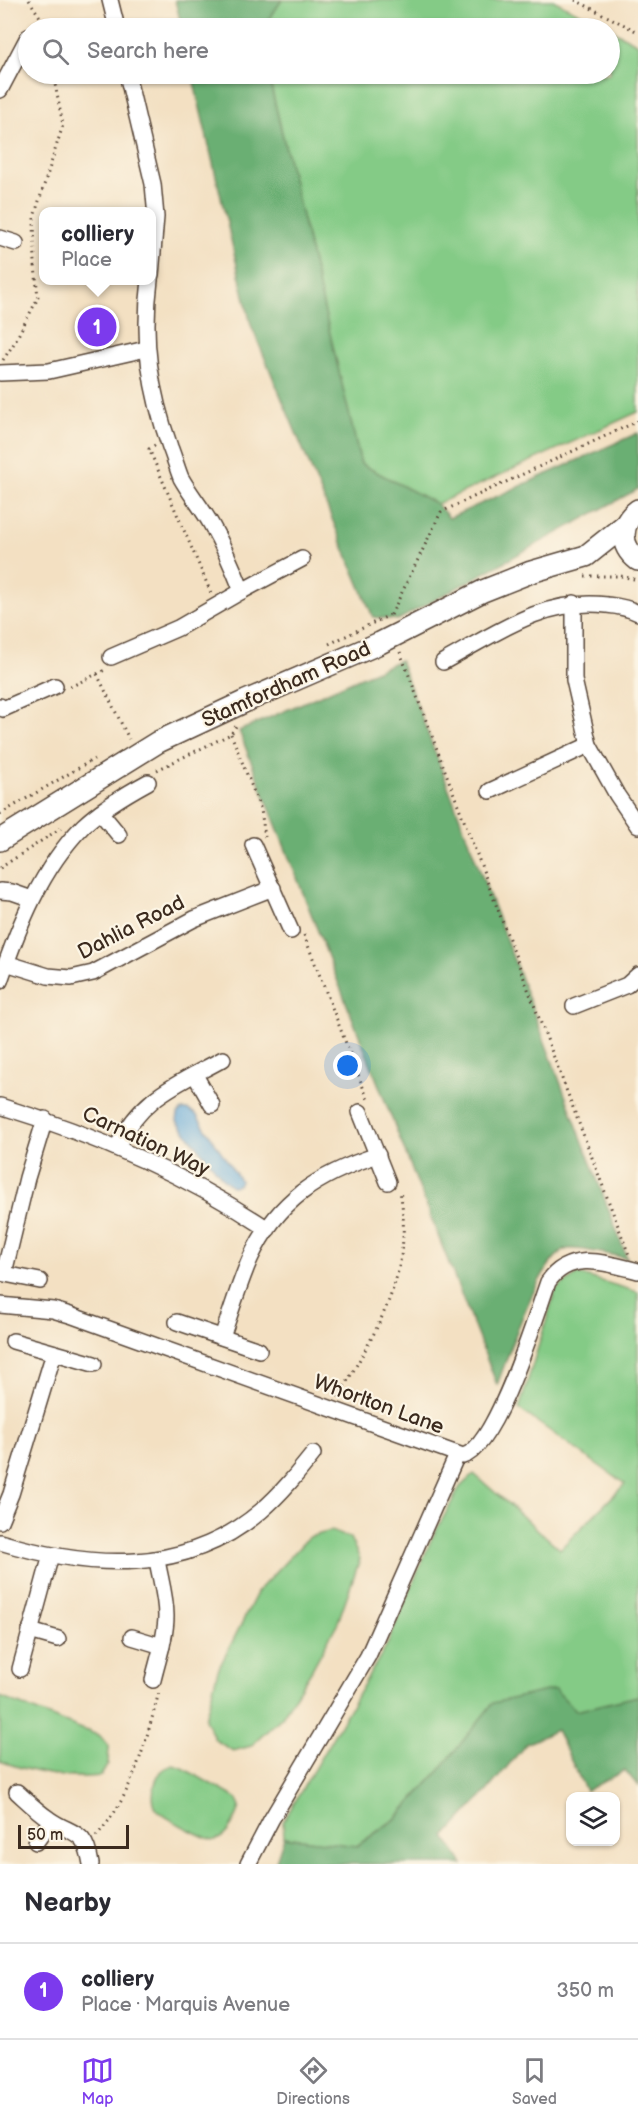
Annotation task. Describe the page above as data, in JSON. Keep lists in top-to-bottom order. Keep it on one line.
{"streets":{"main road":["Stamfordham Road"],"street":["Dahlia Road","Carnation Way","Whorlton Lane"]},"scale_bar":"50 m","page":{"search":"Search here","popup":["colliery","Place"],"pins":"1","scale":"50 m","heading":"Nearby","list":[{"mark":"1","name":"colliery","note":"Place · Marquis Avenue","value":"350 m"}],"nav":["Map","Directions","Saved"]}}
